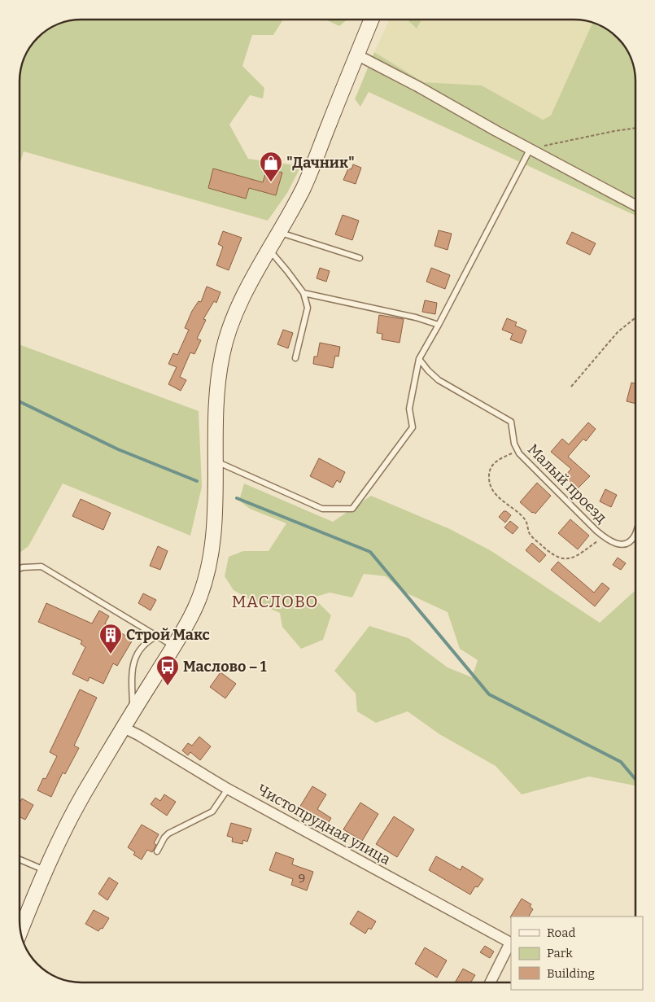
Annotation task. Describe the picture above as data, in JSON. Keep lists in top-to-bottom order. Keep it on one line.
{"streets":{"street":["Чистопрудная улица"],"lane":["Малый проезд"]},"districts":["МАСЛОВО"],"places":{"shop":["\"Дачник\""],"building":["Строй Макс"],"bus stop":["Маслово – 1"]},"house_numbers":["9"],"legend":["Road","Park","Building"]}
